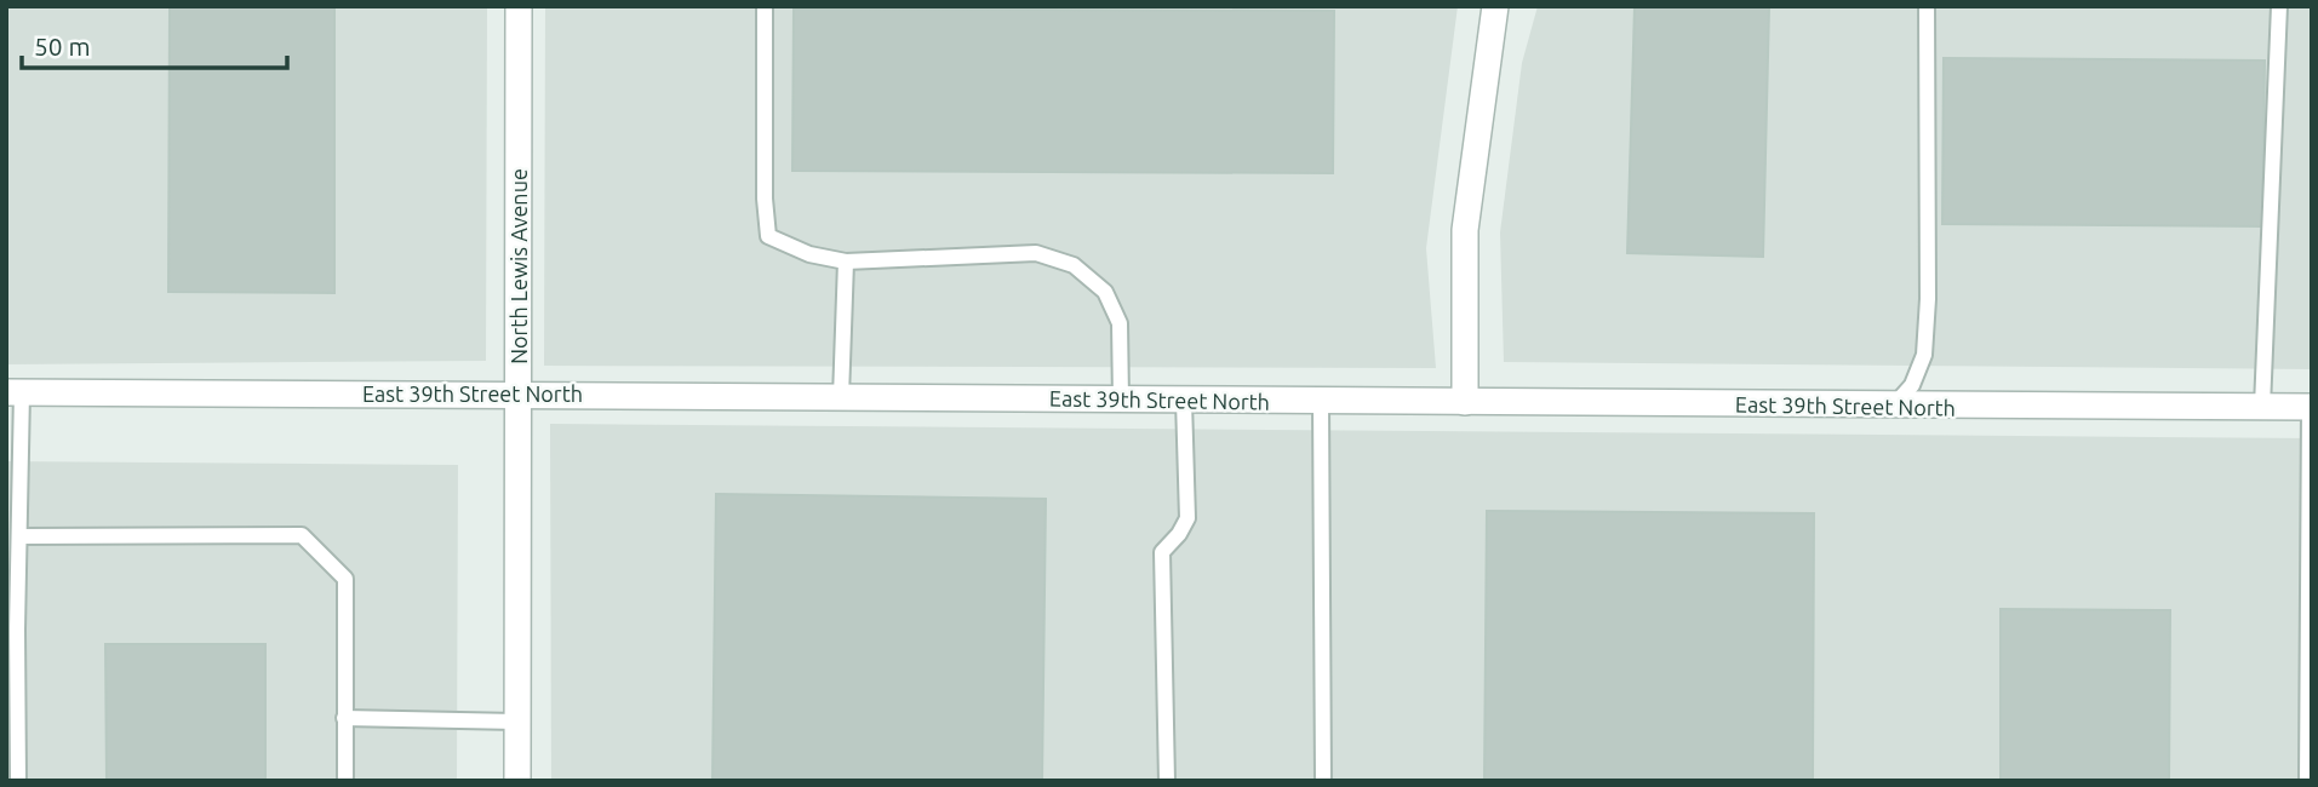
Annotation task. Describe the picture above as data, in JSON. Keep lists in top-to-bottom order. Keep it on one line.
{"streets":{"street":["North Lewis Avenue","East 39th Street North"]},"crossings":[["North Lewis Avenue","East 39th Street North"]],"scale_bar":"50 m"}
